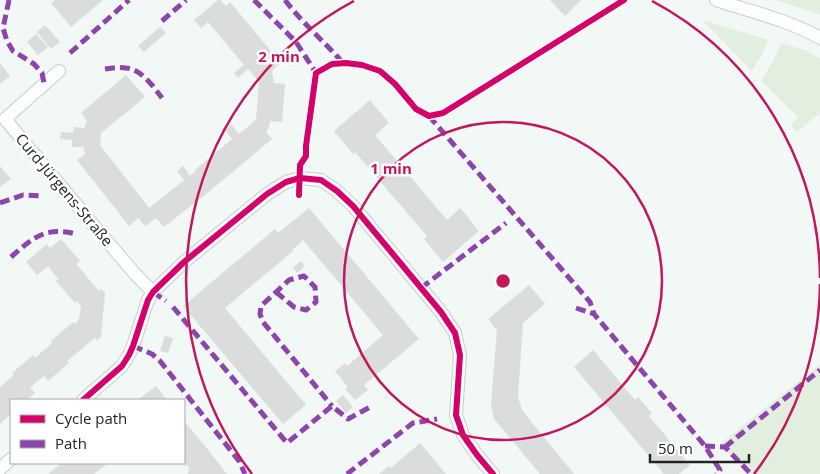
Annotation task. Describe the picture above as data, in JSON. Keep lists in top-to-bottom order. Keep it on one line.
{"streets":{"street":["Curd-Jürgens-Straße"]},"legend":["Cycle path","Path"],"scale_bar":"50 m","rings":["2 min","1 min"]}
